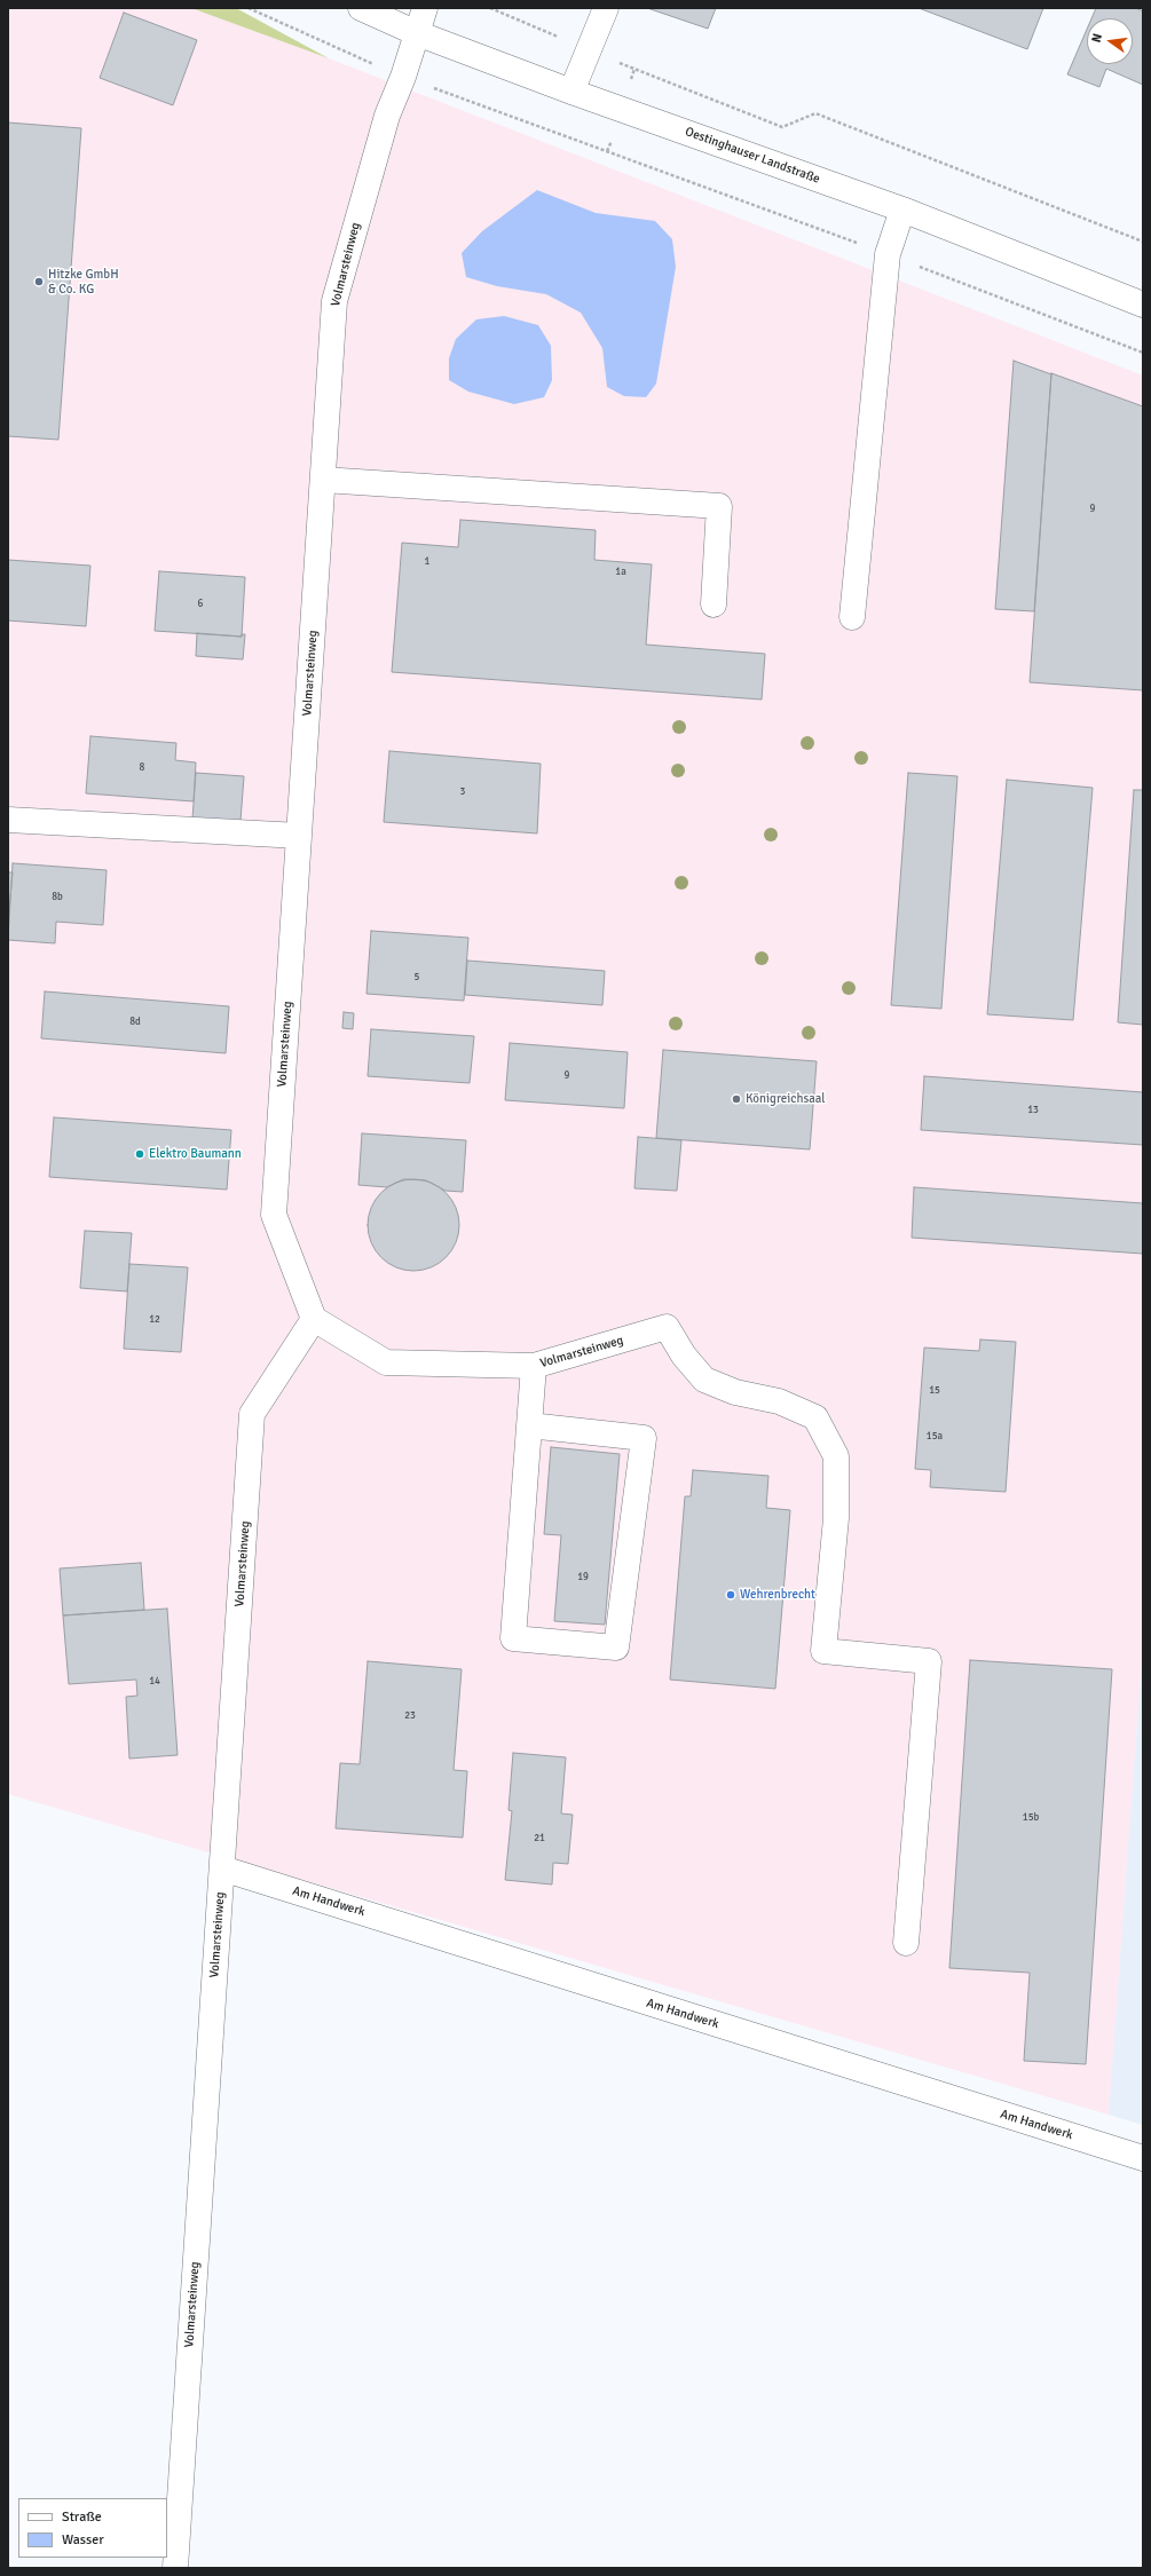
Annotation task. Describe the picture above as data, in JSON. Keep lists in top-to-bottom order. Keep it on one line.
{"streets":{"street":["Oestinghauser Landstraße","Volmarsteinweg","Am Handwerk"]},"crossings":[["Oestinghauser Landstraße","Volmarsteinweg"],["Volmarsteinweg","Am Handwerk"]],"places":["Hitzke GmbH & Co. KG","Königreichsaal","Elektro Baumann","Wehrenbrecht"],"house_numbers":["9","1","1a","6","8","3","8b","5","8d","9","13","12","15","15a","19","14","23","15b","21"],"legend":["Straße","Wasser"],"north":"left"}
